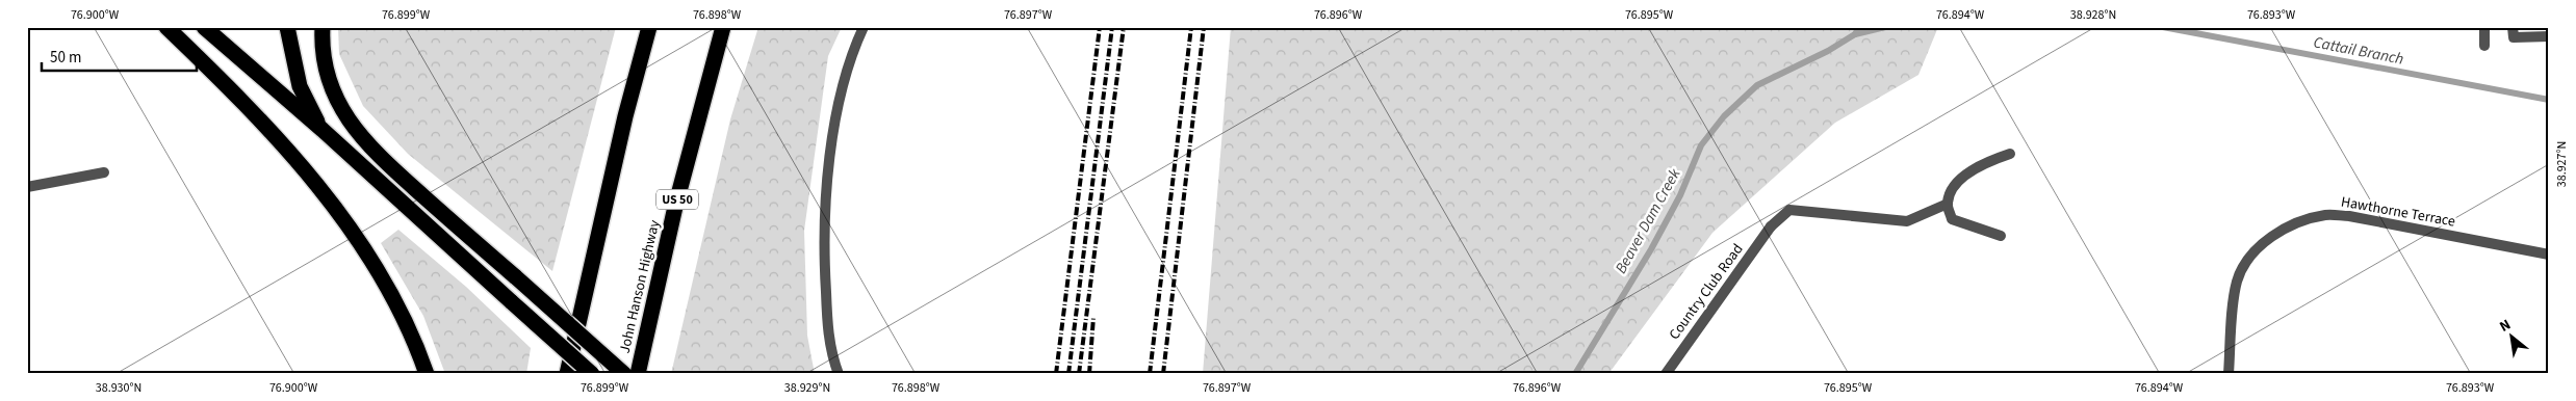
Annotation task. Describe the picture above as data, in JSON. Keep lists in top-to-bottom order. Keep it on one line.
{"streets":{"highway":["US 50","John Hanson Highway"],"street":["Hawthorne Terrace","Country Club Road"]},"water":["Cattail Branch","Beaver Dam Creek"],"scale_bar":"50 m","north":"top left","coordinates":["76.900°W","76.899°W","76.898°W","76.897°W","76.896°W","76.895°W","76.894°W","38.928°N","76.893°W","38.927°N","38.930°N","38.929°N"]}
